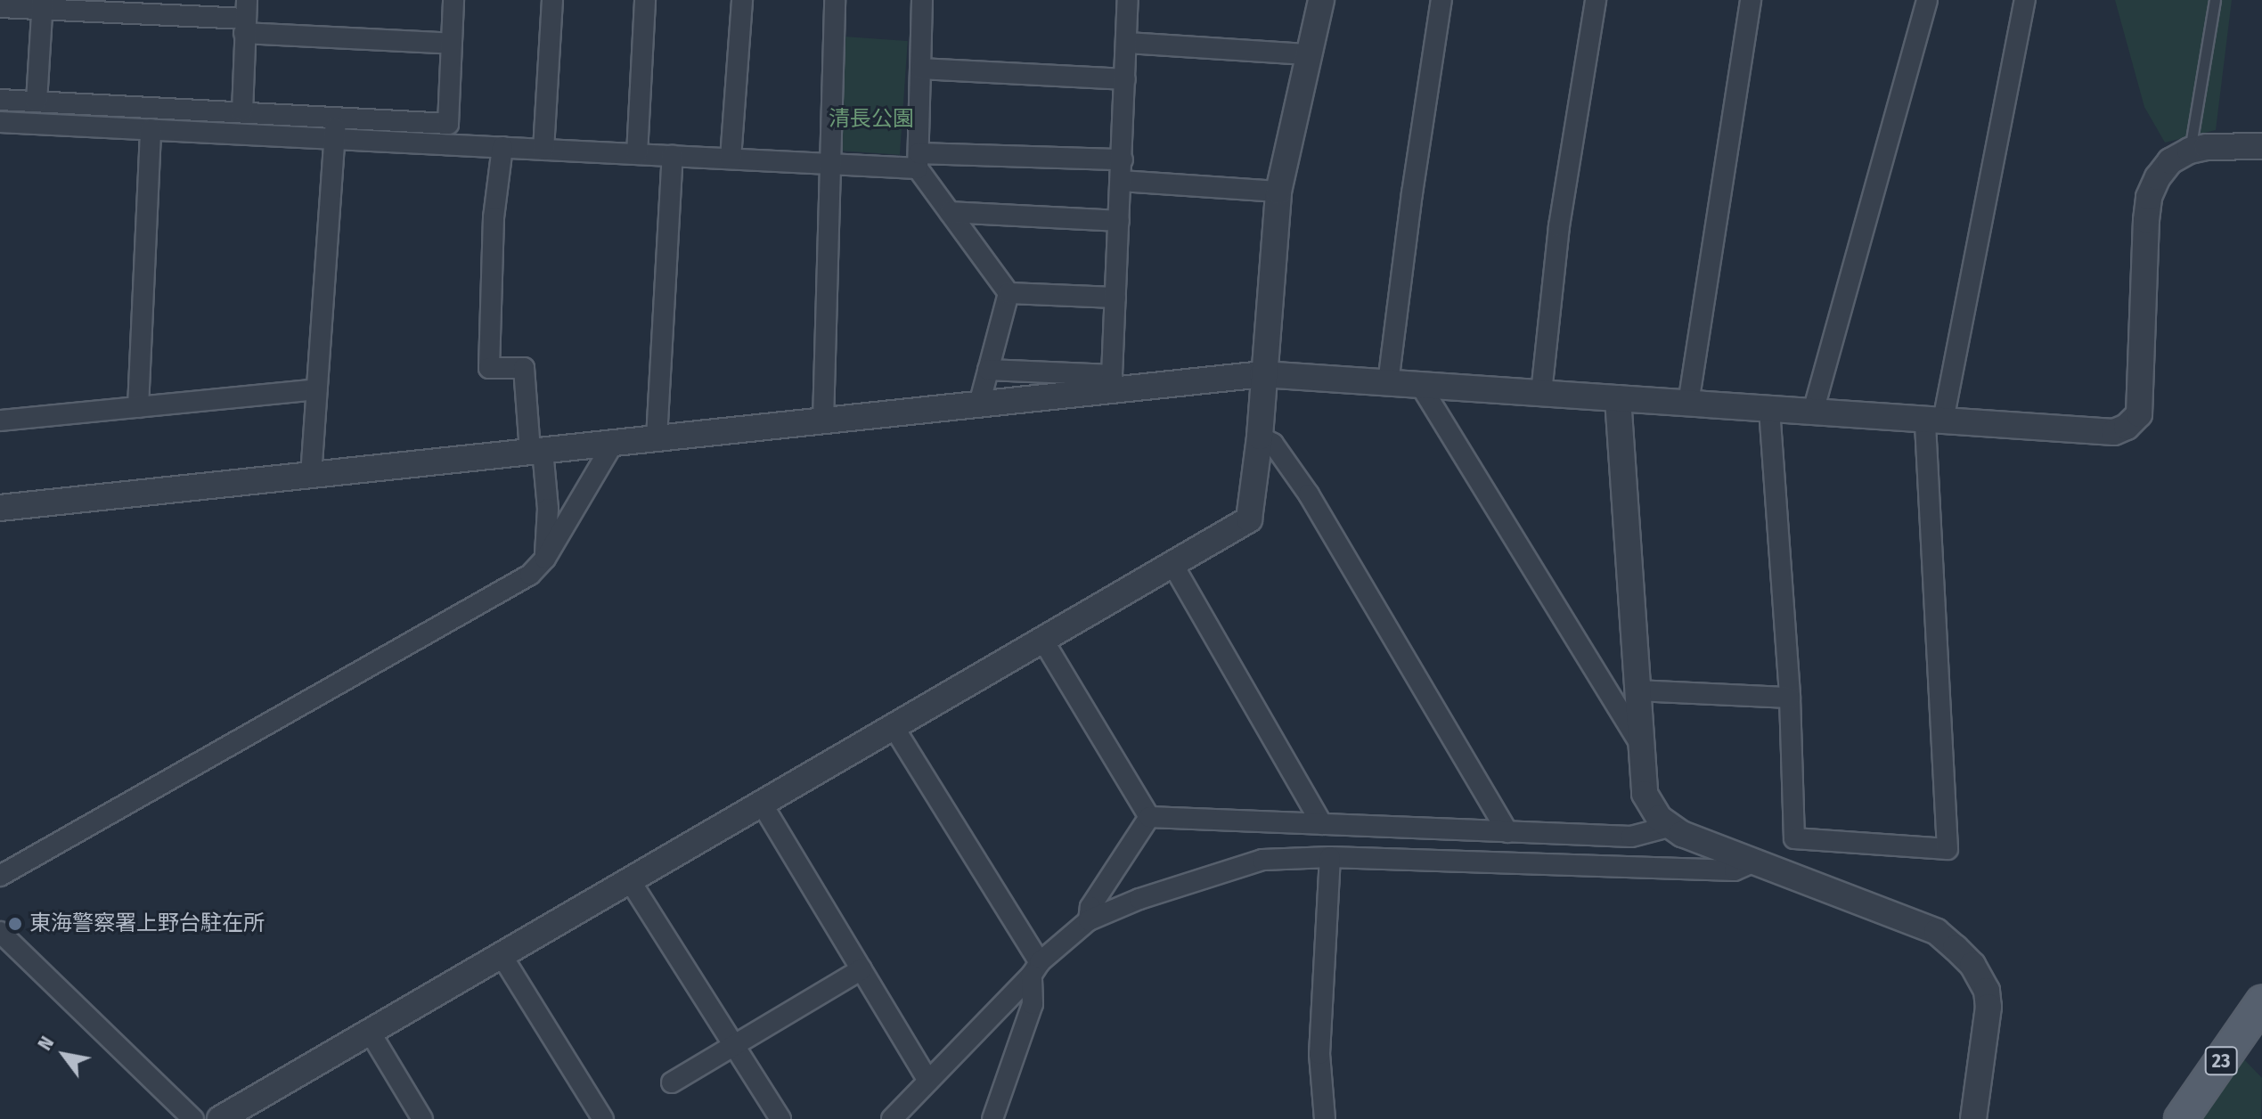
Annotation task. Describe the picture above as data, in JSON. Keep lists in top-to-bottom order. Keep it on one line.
{"streets":{"main road":["23"]},"parks":["清長公園"],"places":["東海警察署上野台駐在所"],"north":"top left"}
